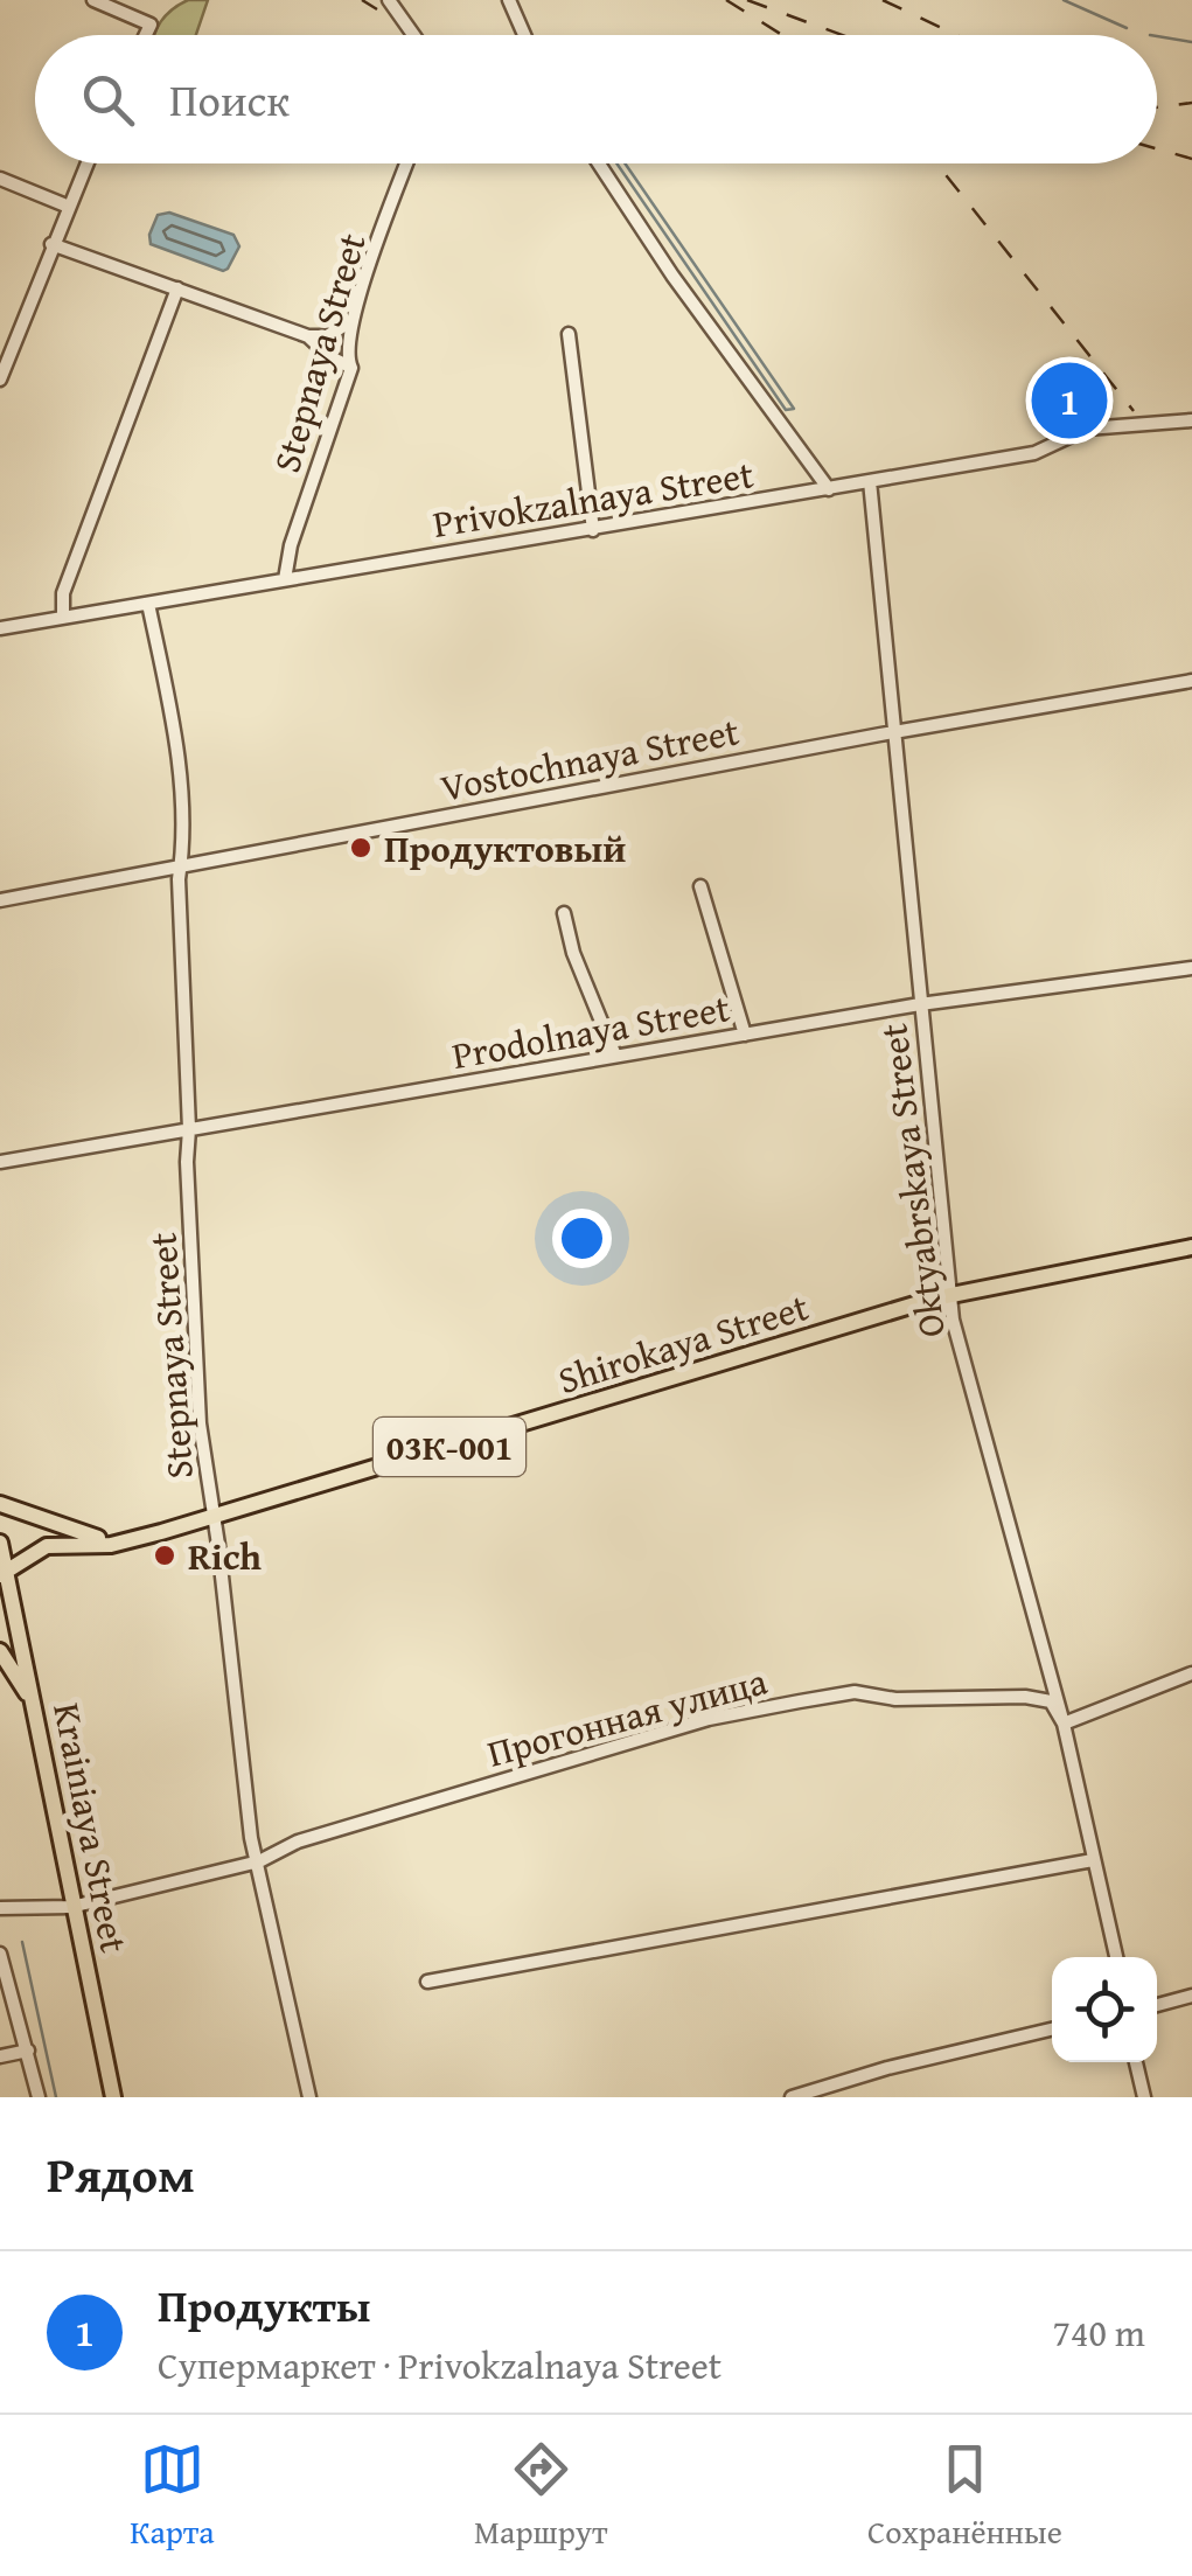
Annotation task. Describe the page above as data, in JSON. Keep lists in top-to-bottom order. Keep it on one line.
{"streets":{"main road":["Shirokaya Street","03К-001","Krainiaya Street"],"street":["Stepnaya Street","Privokzalnaya Street","Vostochnaya Street","Prodolnaya Street","Oktyabrskaya Street","Прогонная улица"]},"crossings":[["Stepnaya Street","Privokzalnaya Street"],["Stepnaya Street","Vostochnaya Street"],["Stepnaya Street","Prodolnaya Street"],["Stepnaya Street","Shirokaya Street"],["Stepnaya Street","Прогонная улица"],["Privokzalnaya Street","Oktyabrskaya Street"],["Vostochnaya Street","Oktyabrskaya Street"],["Prodolnaya Street","Oktyabrskaya Street"],["Oktyabrskaya Street","Shirokaya Street"],["Oktyabrskaya Street","Прогонная улица"],["Shirokaya Street","03К-001"],["03К-001","Krainiaya Street"],["Прогонная улица","Krainiaya Street"]],"places":["Продуктовый","Rich"],"page":{"search":"Поиск","pins":"1","heading":"Рядом","list":[{"mark":"1","name":"Продукты","note":"Супермаркет · Privokzalnaya Street","value":"740 m"}],"nav":["Карта","Маршрут","Сохранённые"]}}
